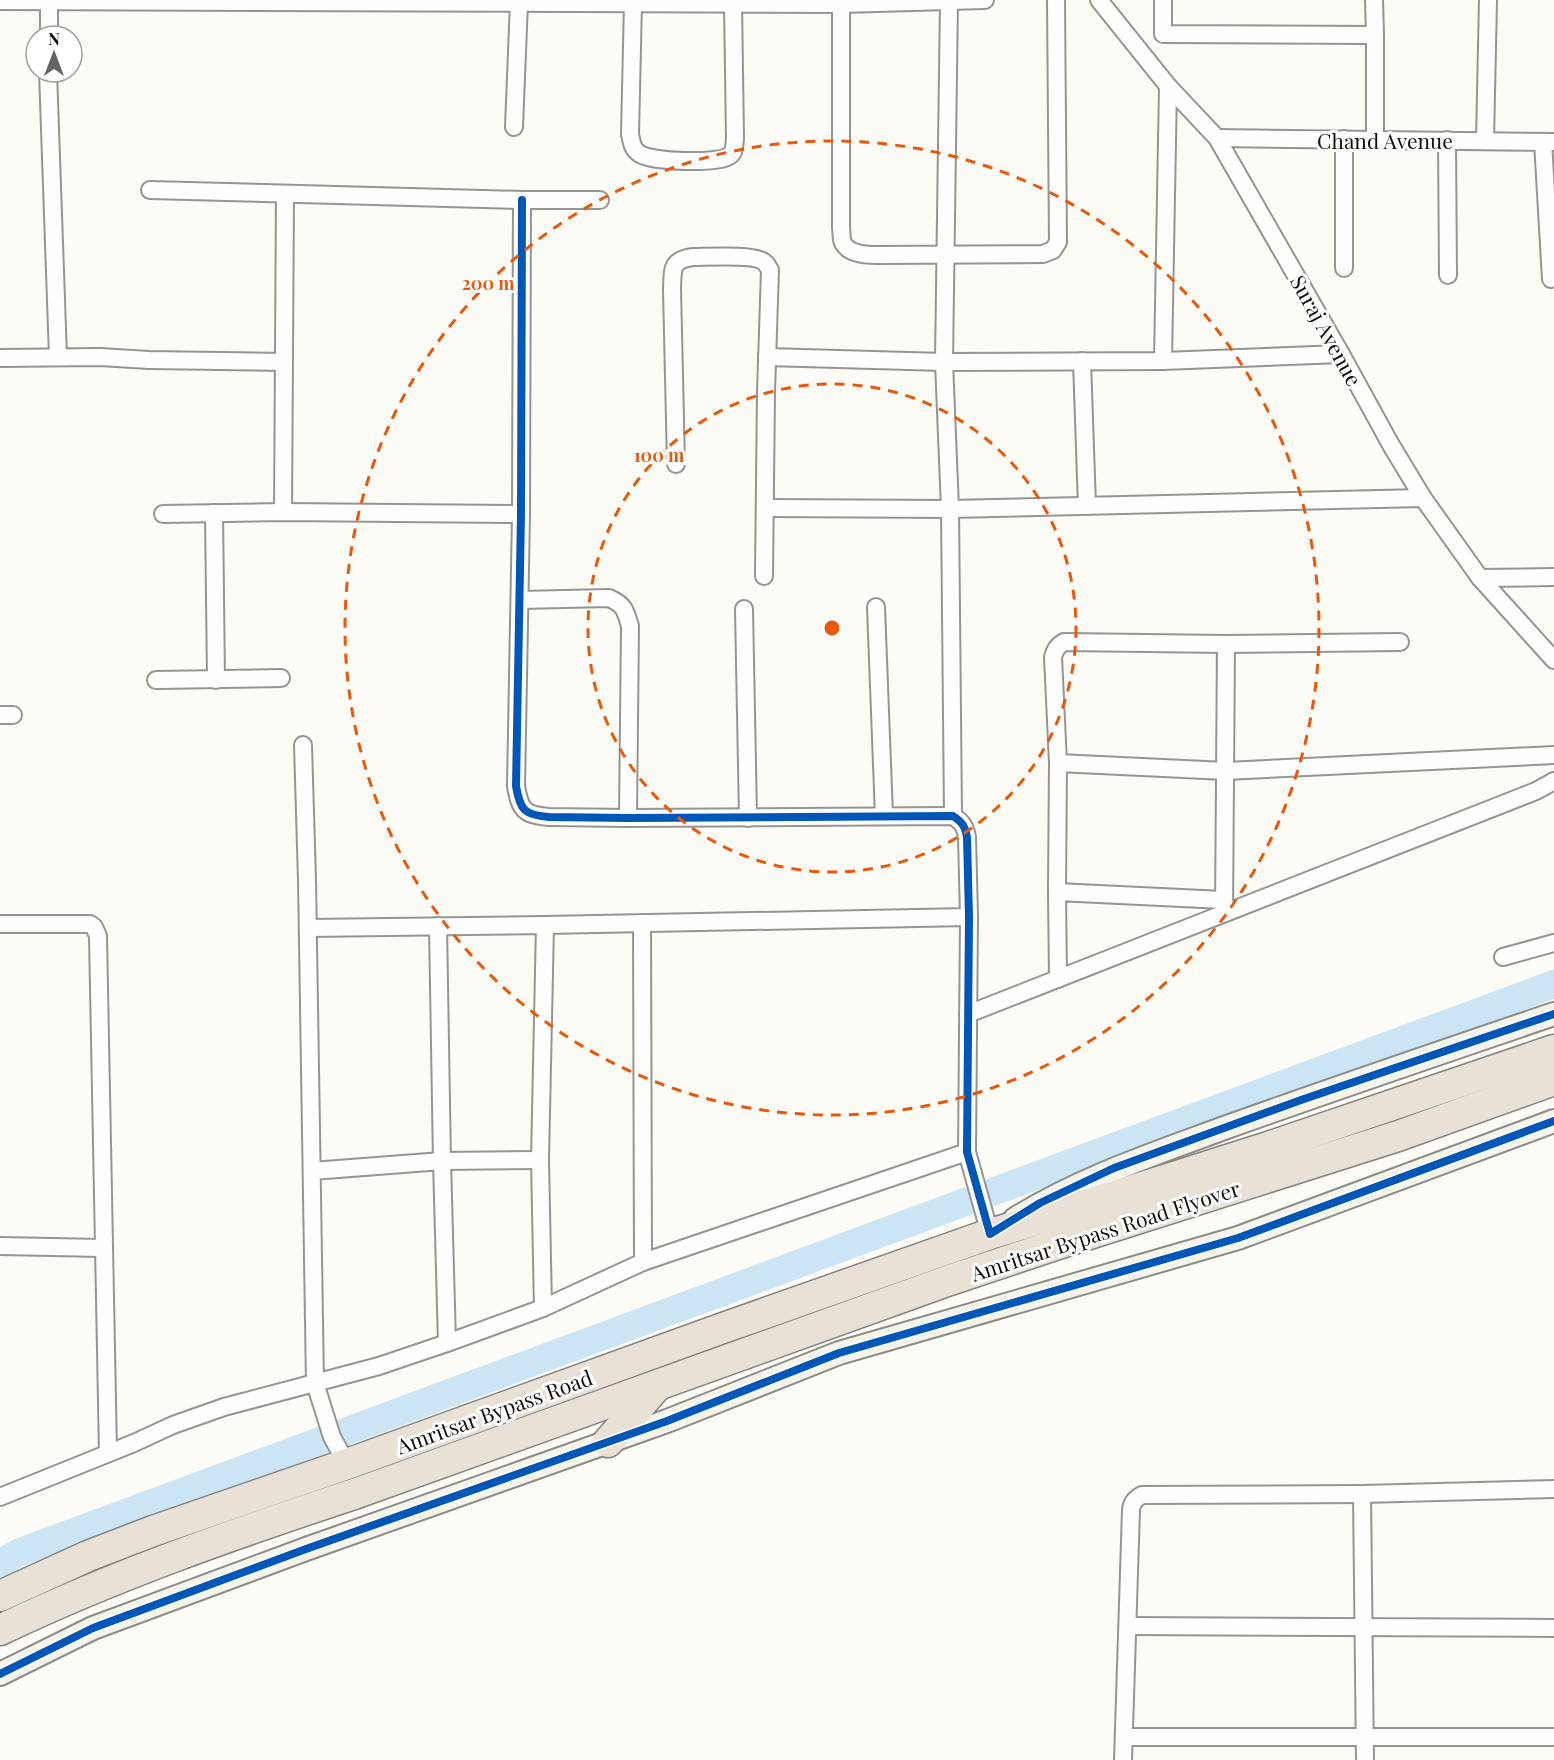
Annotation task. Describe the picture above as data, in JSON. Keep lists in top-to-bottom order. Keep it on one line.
{"streets":{"highway":["Amritsar Bypass Road Flyover","Amritsar Bypass Road"],"street":["Chand Avenue","Suraj Avenue"]},"crossings":[["Chand Avenue","Suraj Avenue"],["Amritsar Bypass Road Flyover","Amritsar Bypass Road"]],"north":"top","rings":["200 m","100 m"]}
